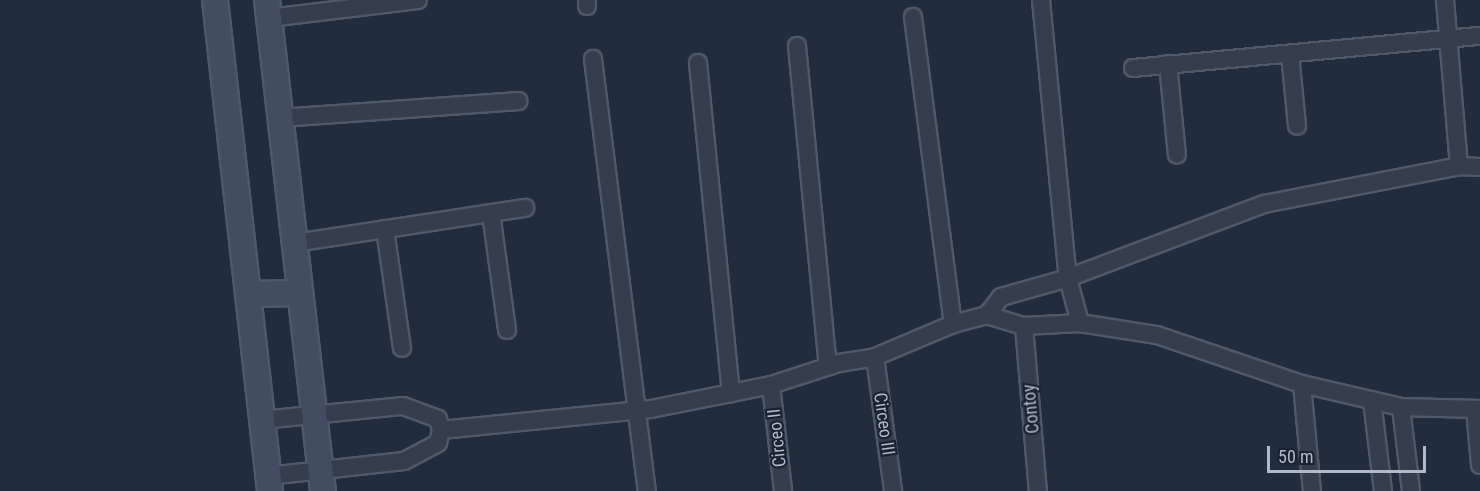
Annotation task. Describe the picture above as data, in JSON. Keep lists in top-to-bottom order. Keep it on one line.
{"streets":{"street":["Contoy","Circeo III","Circeo II"]},"scale_bar":"50 m"}
